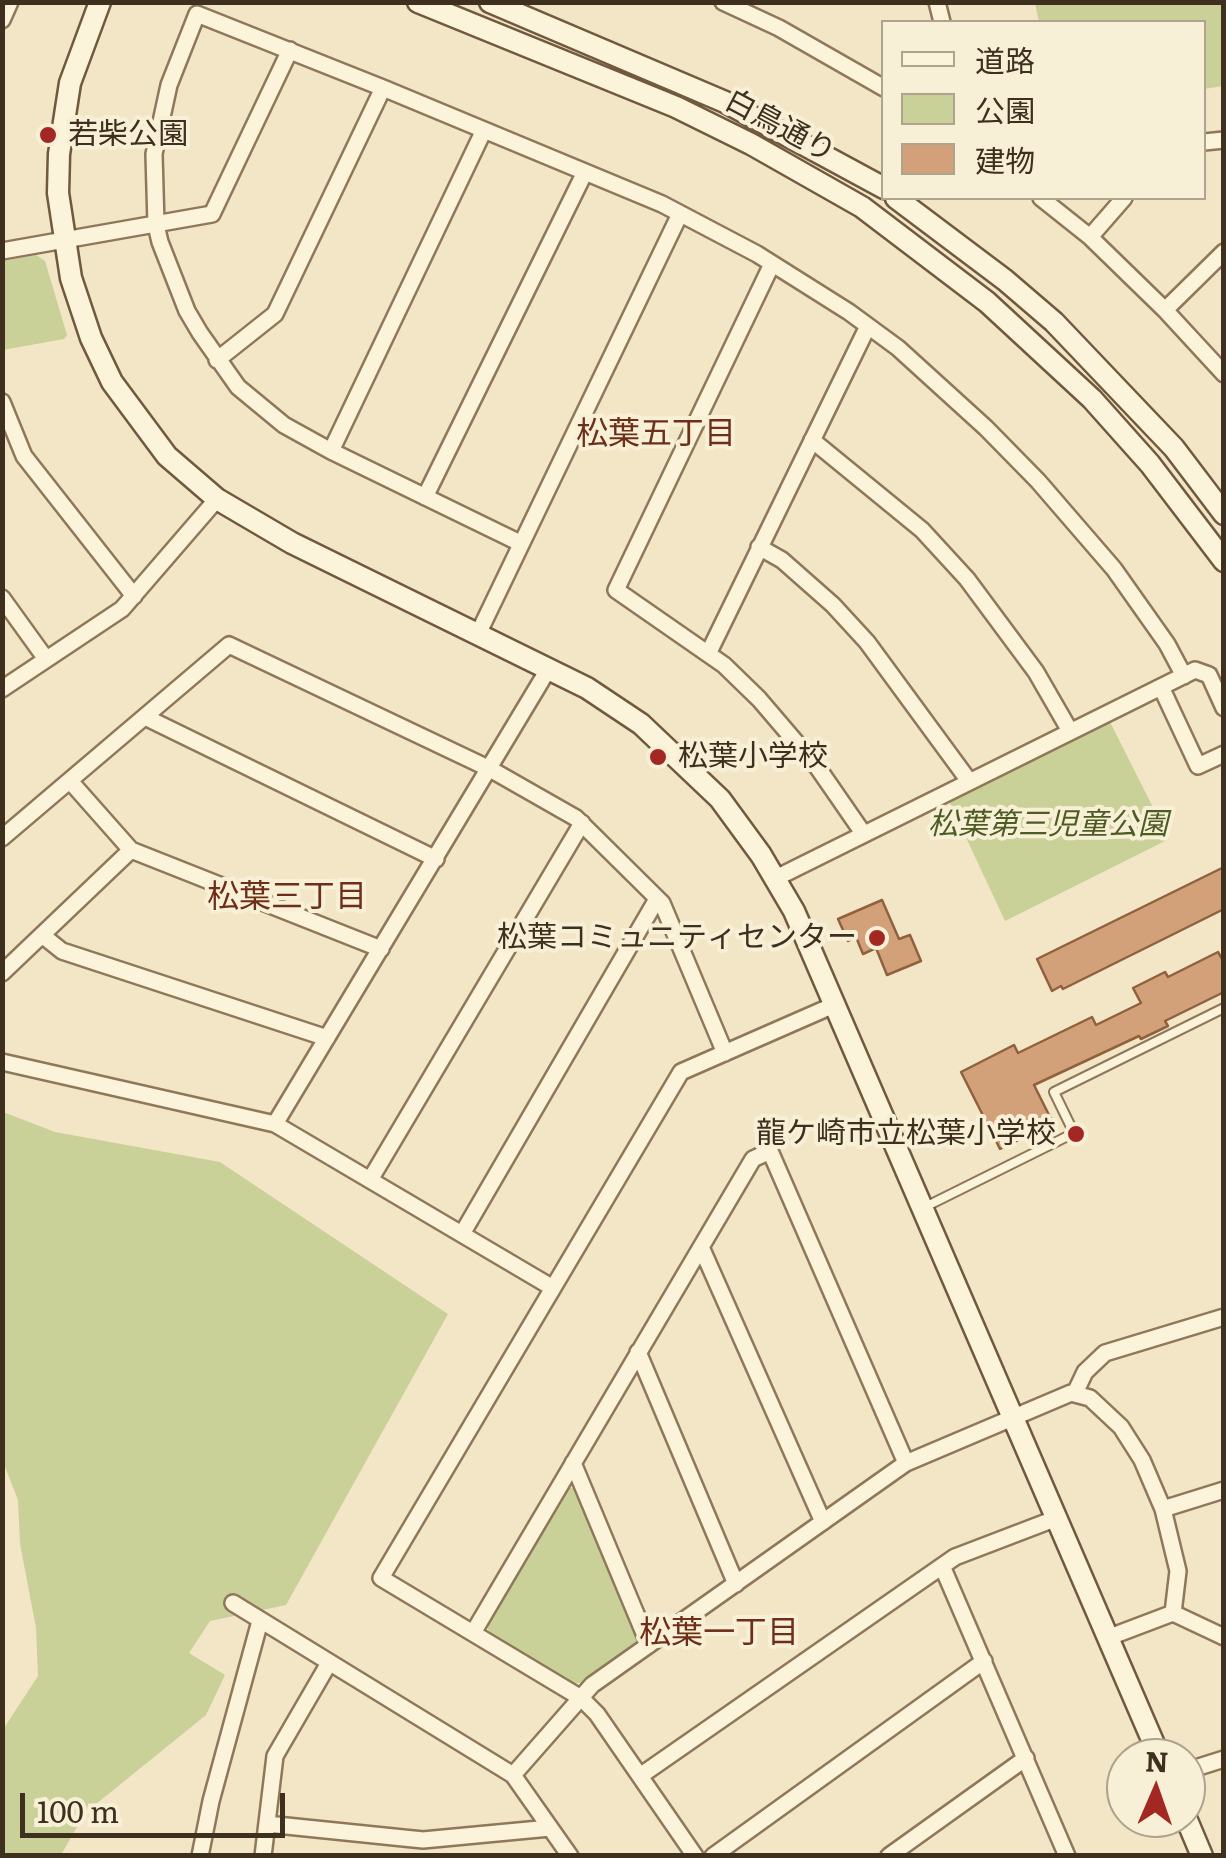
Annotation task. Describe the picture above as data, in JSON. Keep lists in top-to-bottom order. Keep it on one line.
{"streets":{"street":["白鳥通り"]},"districts":["松葉五丁目","松葉三丁目","松葉一丁目"],"parks":["松葉第三児童公園"],"places":["若柴公園","松葉小学校","松葉コミュニティセンター","龍ケ崎市立松葉小学校"],"legend":["道路","公園","建物"],"scale_bar":"100 m","north":"top"}
